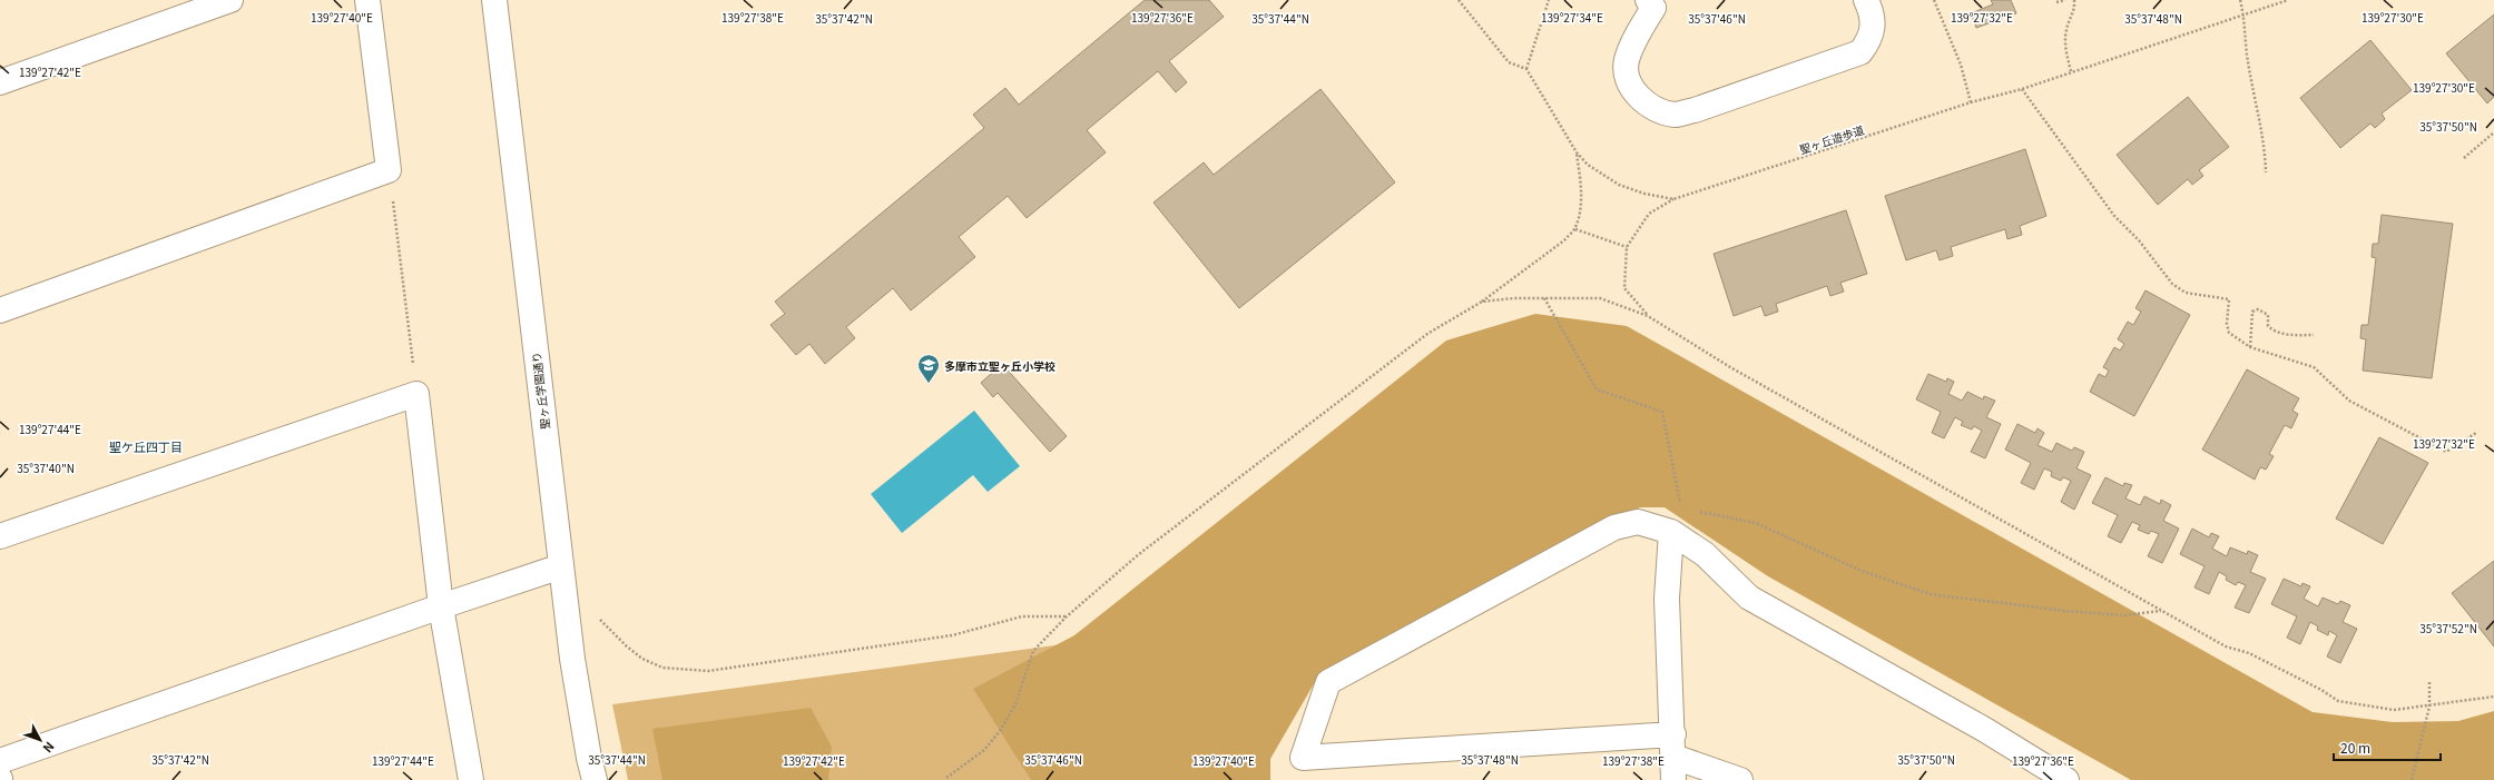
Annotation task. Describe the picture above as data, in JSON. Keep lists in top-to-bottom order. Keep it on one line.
{"streets":{"street":["聖ヶ丘学園通り"],"path":["聖ヶ丘遊歩道"]},"districts":["聖ケ丘四丁目"],"places":{"school or university":["多摩市立聖ヶ丘小学校"]},"scale_bar":"20 m","north":"bottom right","coordinates":["139°27'30\"E","139°27'40\"E","139°27'38\"E","139°27'36\"E","139°27'34\"E","139°27'32\"E","35°37'42\"N","35°37'44\"N","35°37'48\"N","35°37'46\"N","139°27'42\"E","35°37'50\"N","139°27'44\"E","35°37'40\"N","35°37'52\"N"]}
